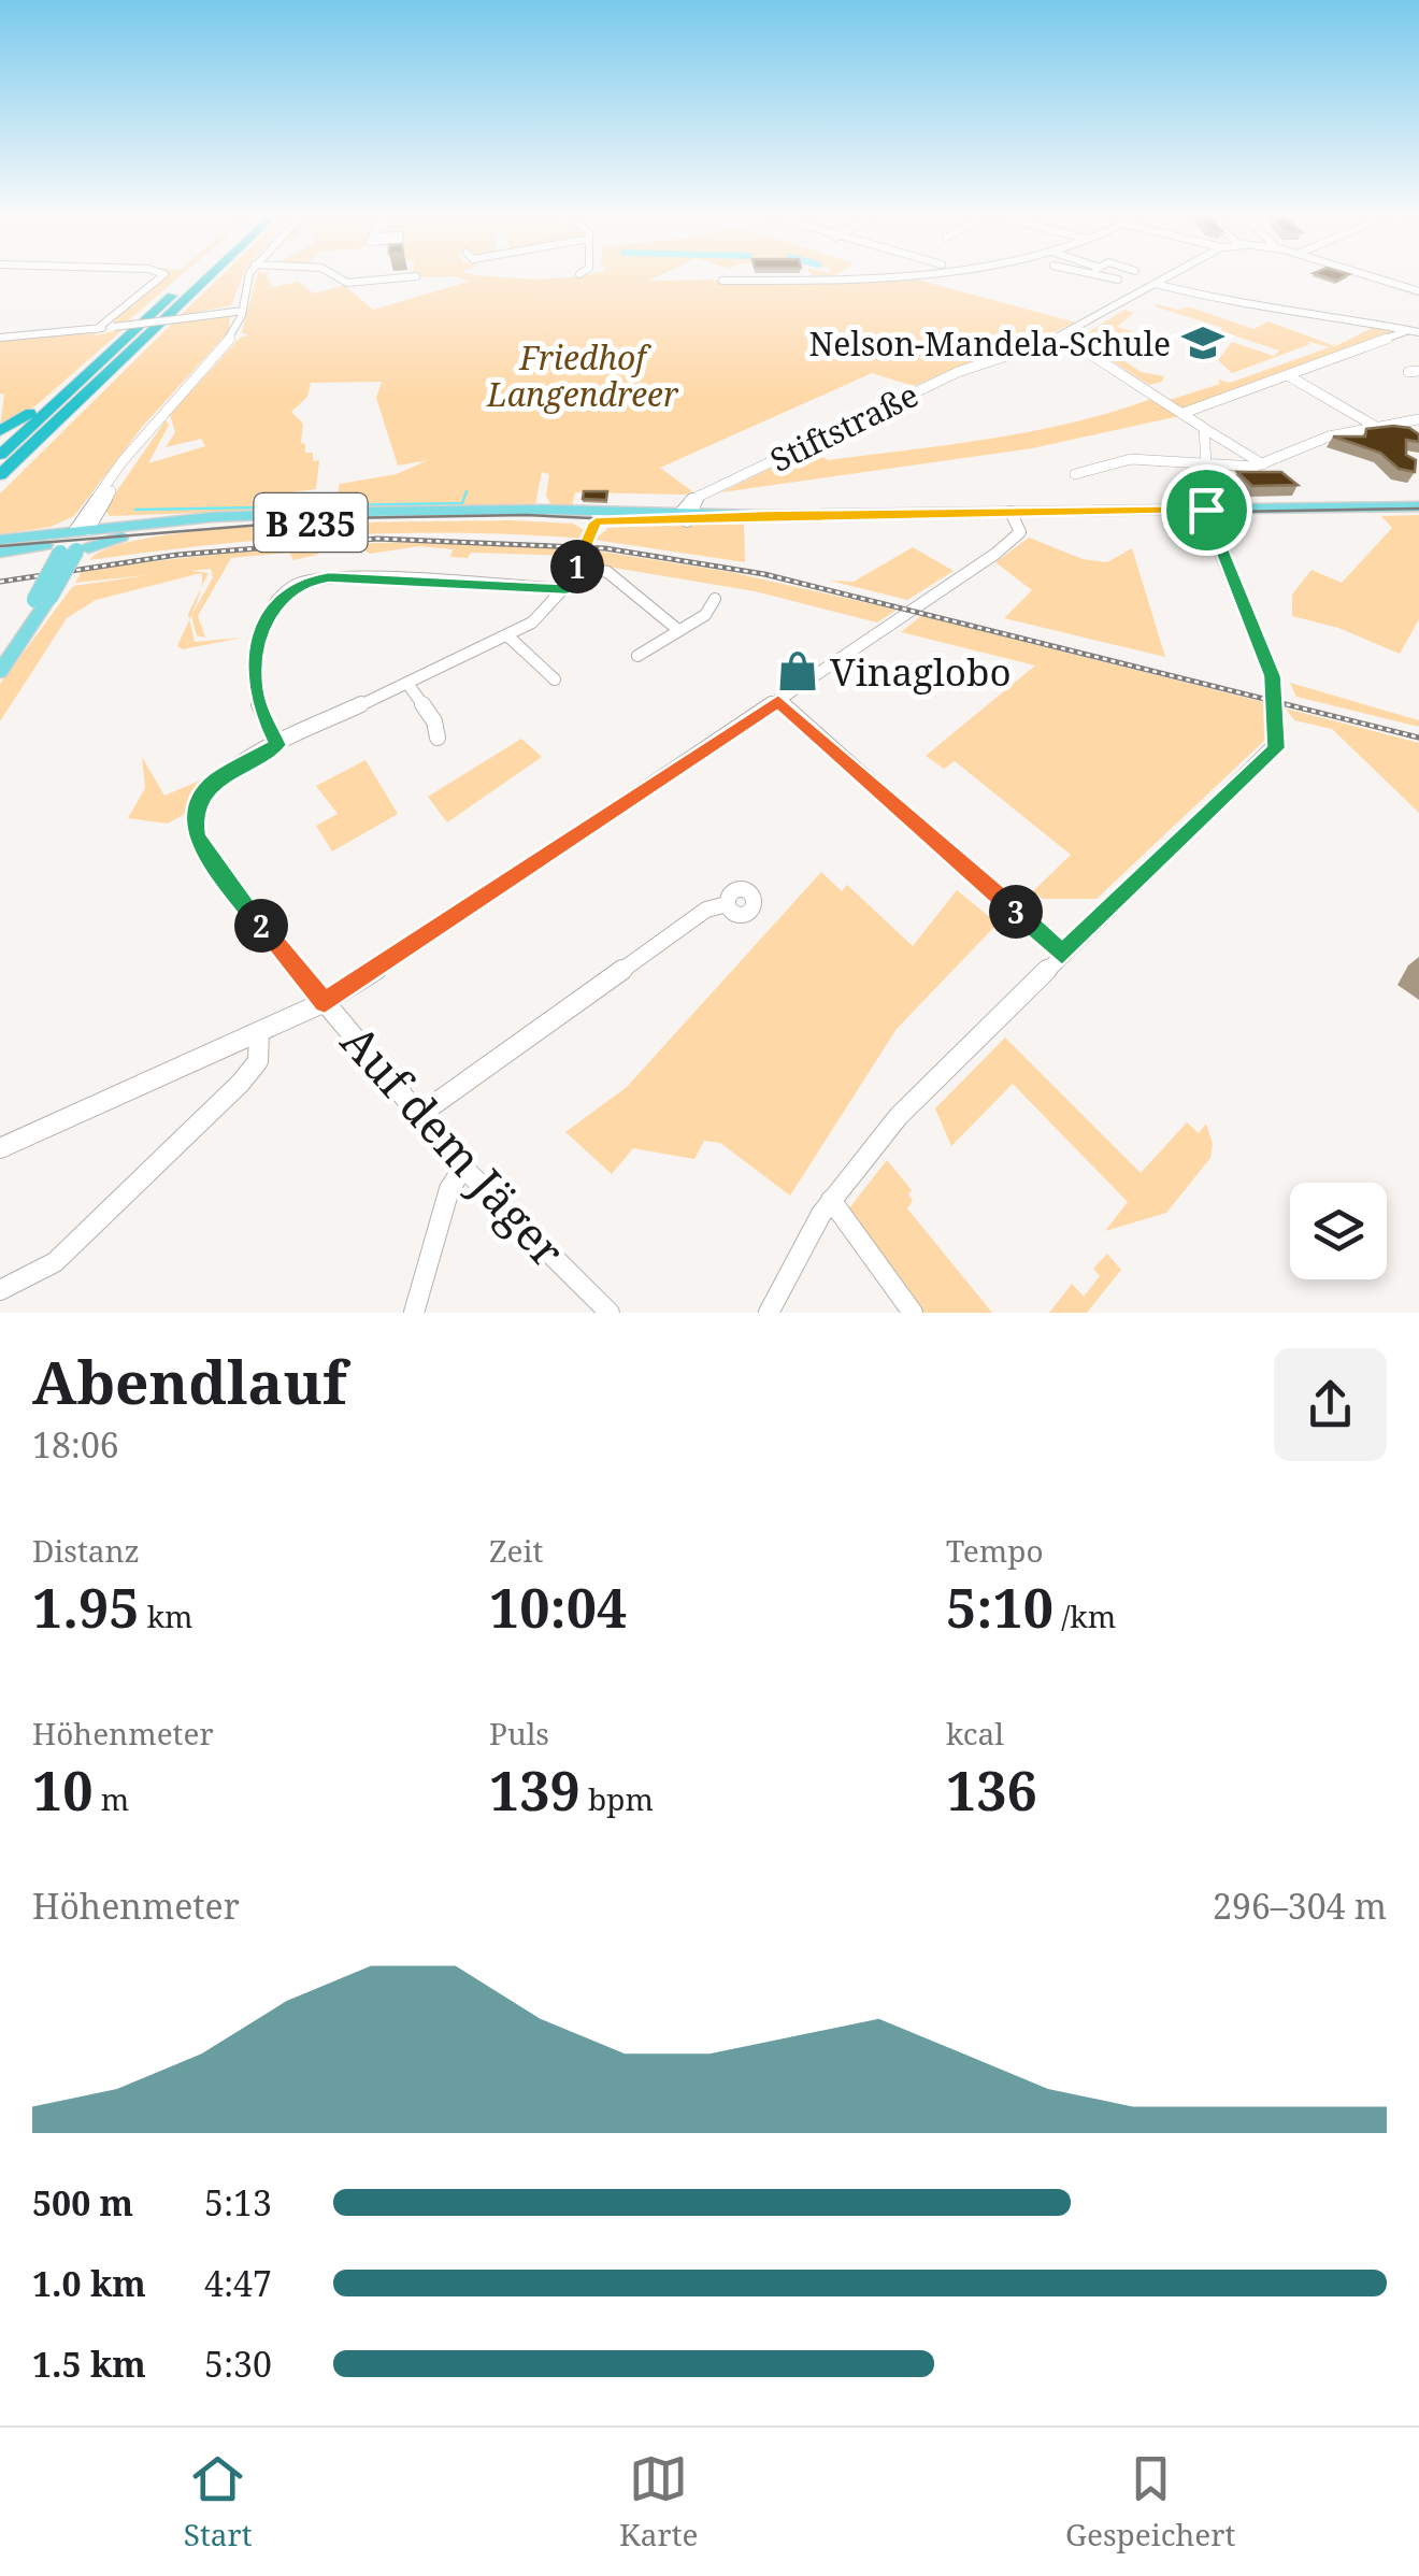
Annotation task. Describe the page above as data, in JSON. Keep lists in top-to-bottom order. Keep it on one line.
{"streets":{"main road":["B 235"],"street":["Stiftstraße","Auf dem Jäger"]},"crossings":[["Stiftstraße","B 235"],["B 235","Auf dem Jäger"]],"parks":["Friedhof Langendreer"],"places":{"school or university":["Nelson-Mandela-Schule"],"shop":["Vinaglobo"]},"page":{"pins":["1","3","2"],"heading":["Abendlauf","18:06"],"stats":[["Distanz","1.95 km"],["Zeit","10:04"],["Tempo","5:10 /km"],["Höhenmeter","10 m"],["Puls","139 bpm"],["kcal","136"]],"chart":["Höhenmeter","296–304 m"],"list":[{"name":"500 m","note":"5:13"},{"name":"1.0 km","note":"4:47"},{"name":"1.5 km","note":"5:30"}],"tabs":["Start","Karte","Gespeichert"]}}
